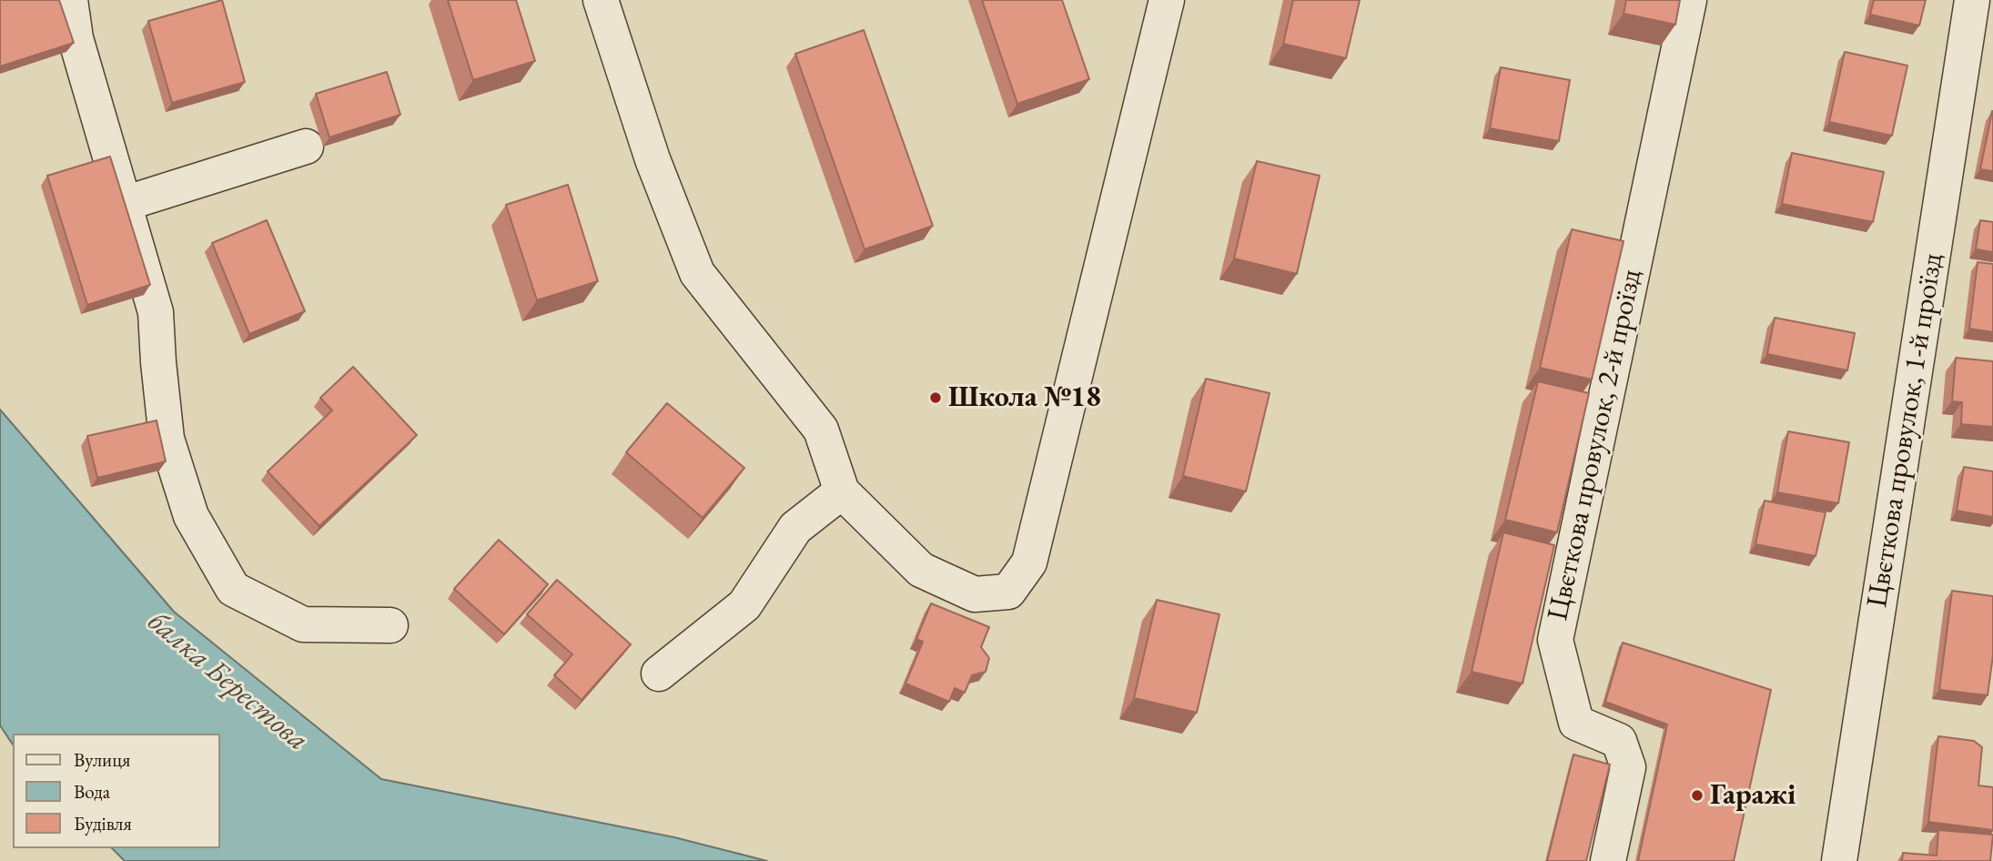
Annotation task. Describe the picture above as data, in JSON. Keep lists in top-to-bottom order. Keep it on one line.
{"streets":{"street":["Цвєткова провулок, 1-й проїзд","Цвєткова провулок, 2-й проїзд"]},"water":["балка Берестова"],"places":["Школа №18","Гаражі"],"legend":["Вулиця","Вода","Будівля"]}
